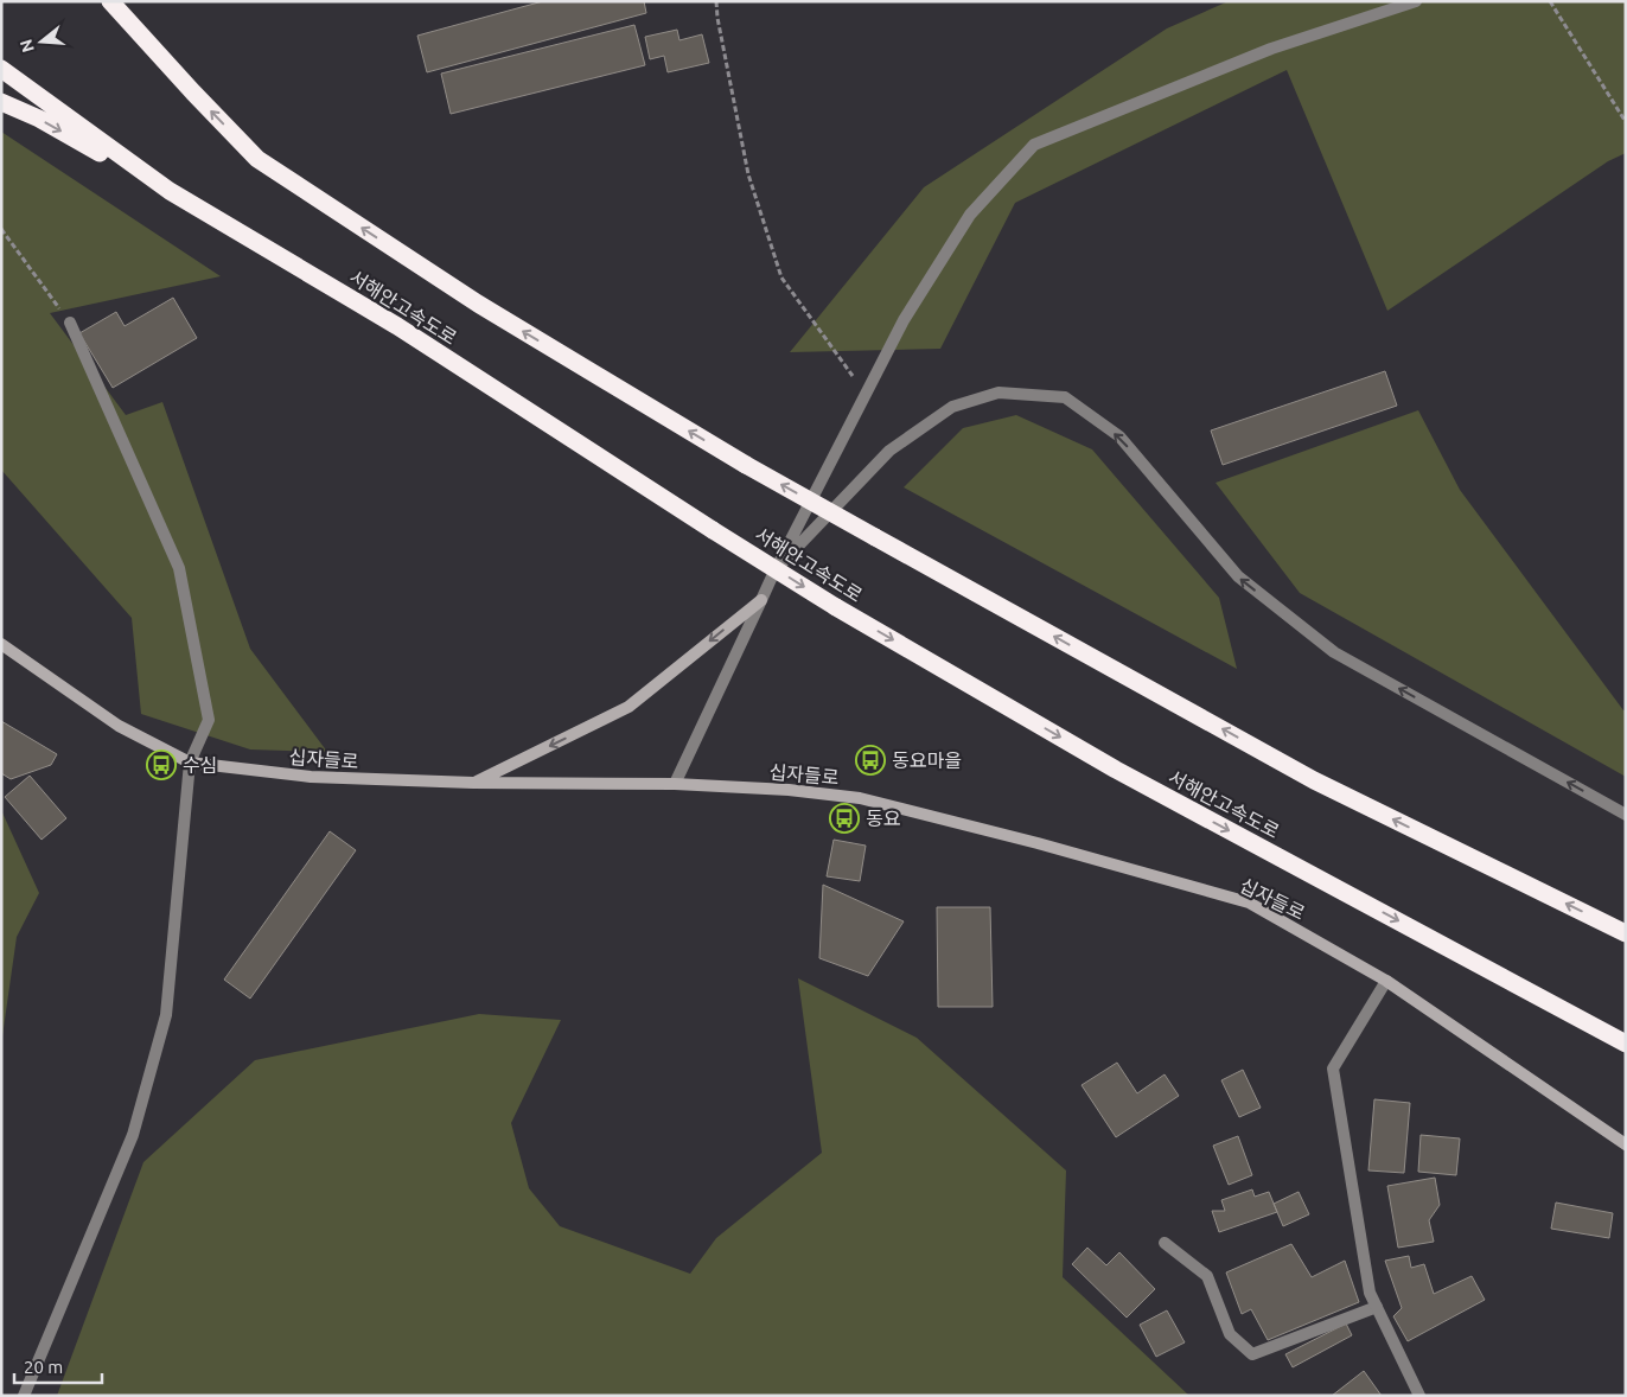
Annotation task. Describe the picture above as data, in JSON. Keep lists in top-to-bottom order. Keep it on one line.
{"streets":{"highway":["서해안고속도로"],"main road":["십자들로"]},"places":{"bus stop":["동요마을","수심","동요"]},"scale_bar":"20 m","north":"left"}
